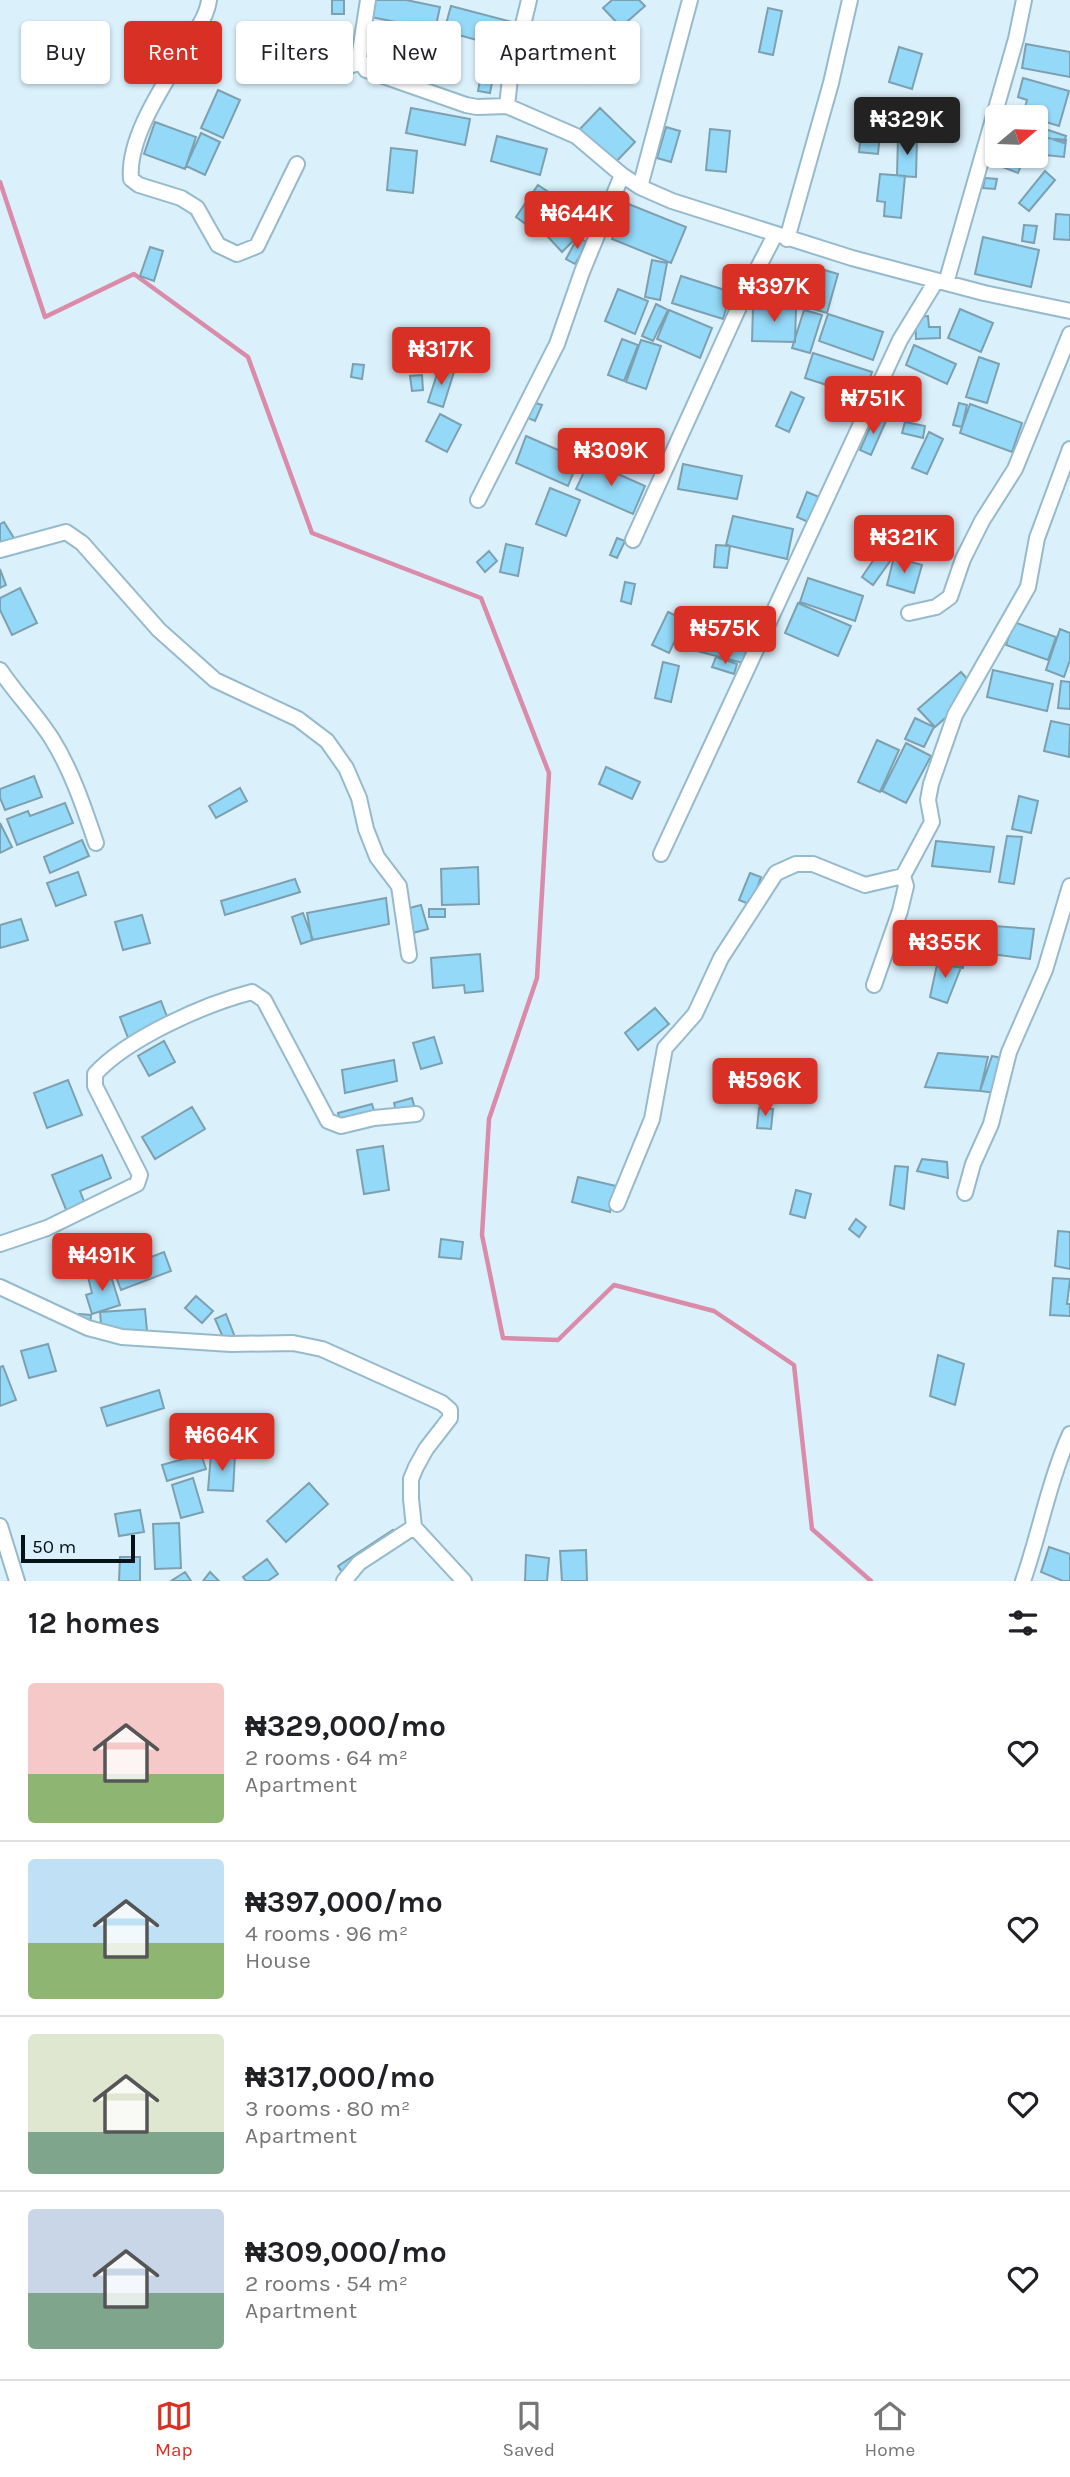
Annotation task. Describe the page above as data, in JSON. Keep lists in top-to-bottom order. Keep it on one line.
{"scale_bar":"50 m","north":"right","page":{"chip":["Buy","Rent","Filters","New","Apartment"],"price":["₦329K","₦644K","₦397K","₦317K","₦751K","₦309K","₦321K","₦575K","₦355K","₦596K","₦491K","₦664K"],"scale":"50 m","heading":"12 homes","list":[{"name":"₦329,000/mo","note":"2 rooms · 64 m² · Apartment"},{"name":"₦397,000/mo","note":"4 rooms · 96 m² · House"},{"name":"₦317,000/mo","note":"3 rooms · 80 m² · Apartment"},{"name":"₦309,000/mo","note":"2 rooms · 54 m² · Apartment"}],"tabs":["Map","Saved","Home"]}}
